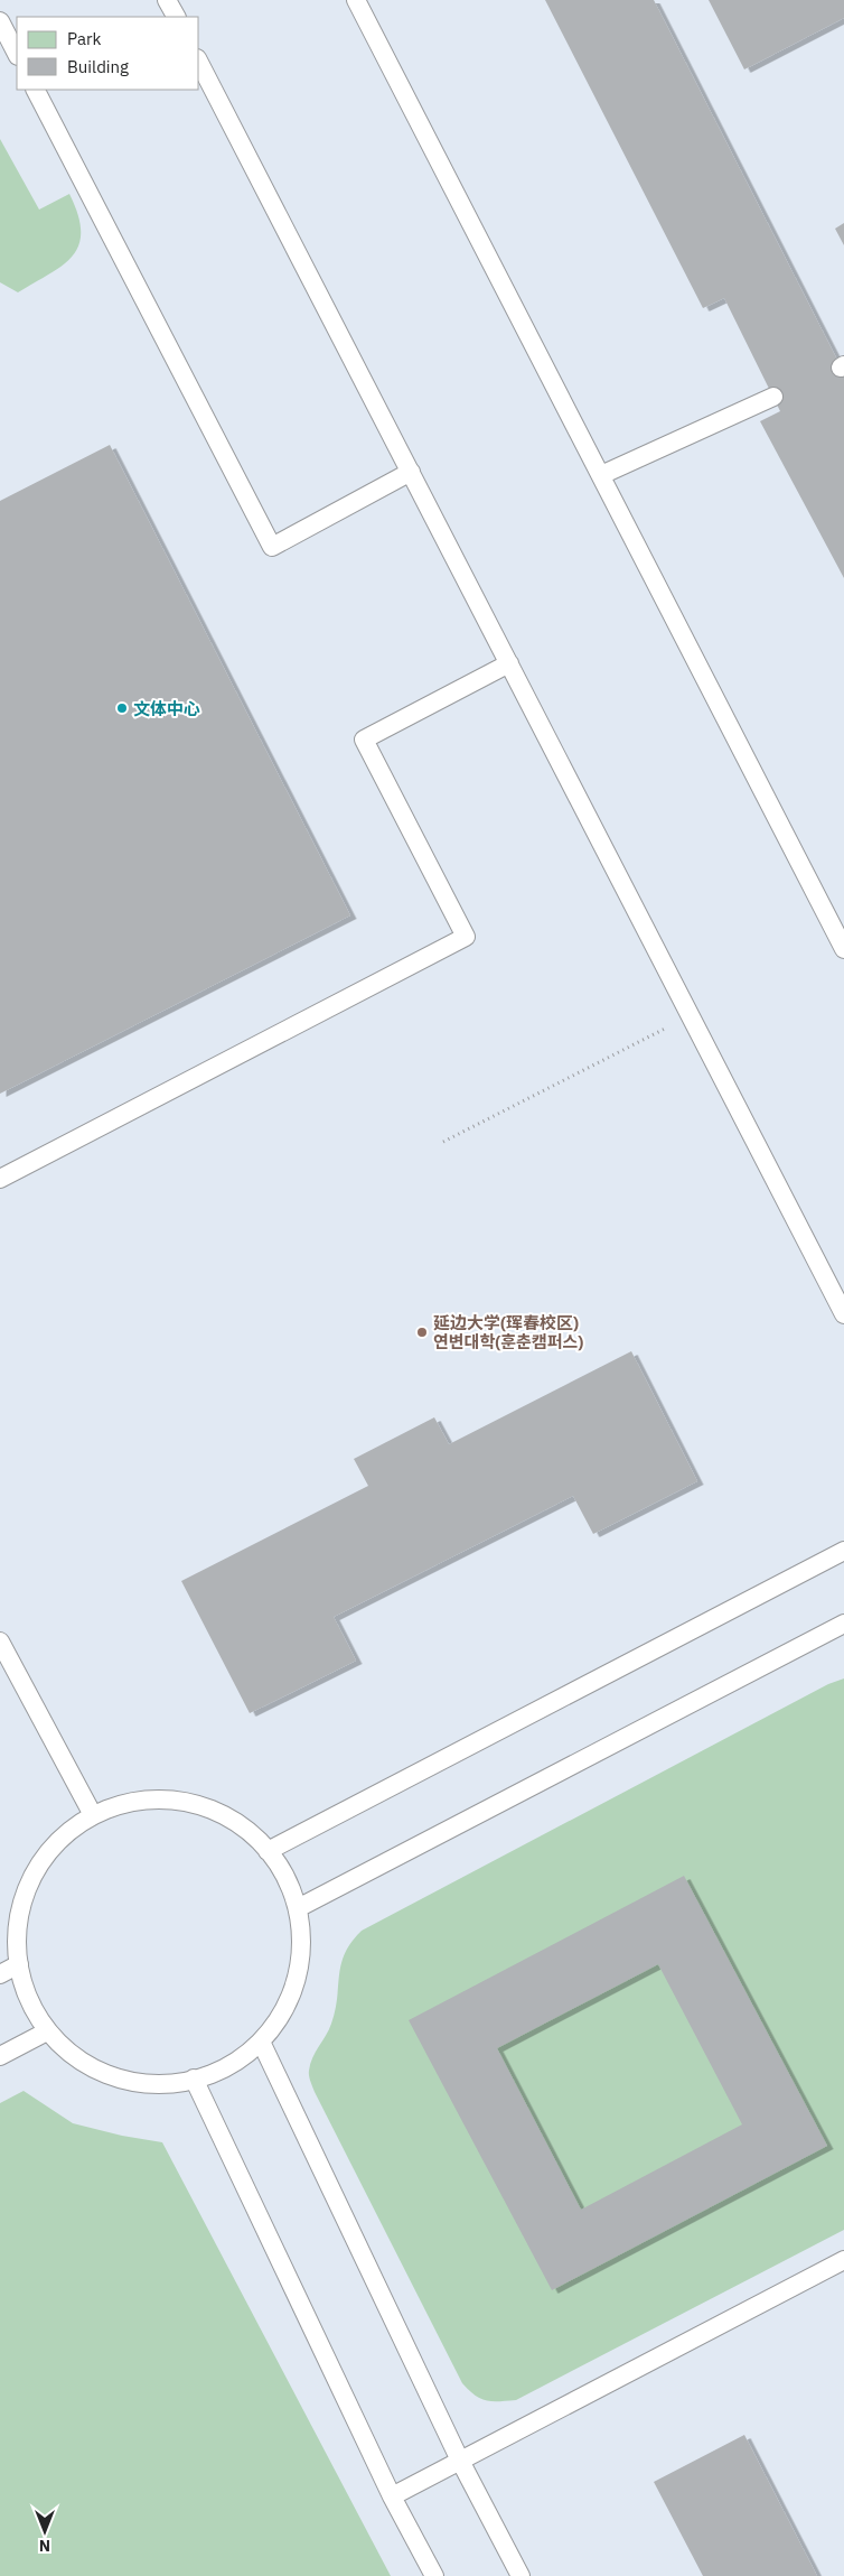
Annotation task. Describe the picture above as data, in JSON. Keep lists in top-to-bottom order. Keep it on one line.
{"places":["文体中心","延边大学(珲春校区) 연변대학(훈춘캠퍼스)"],"legend":["Park","Building"],"north":"bottom"}
